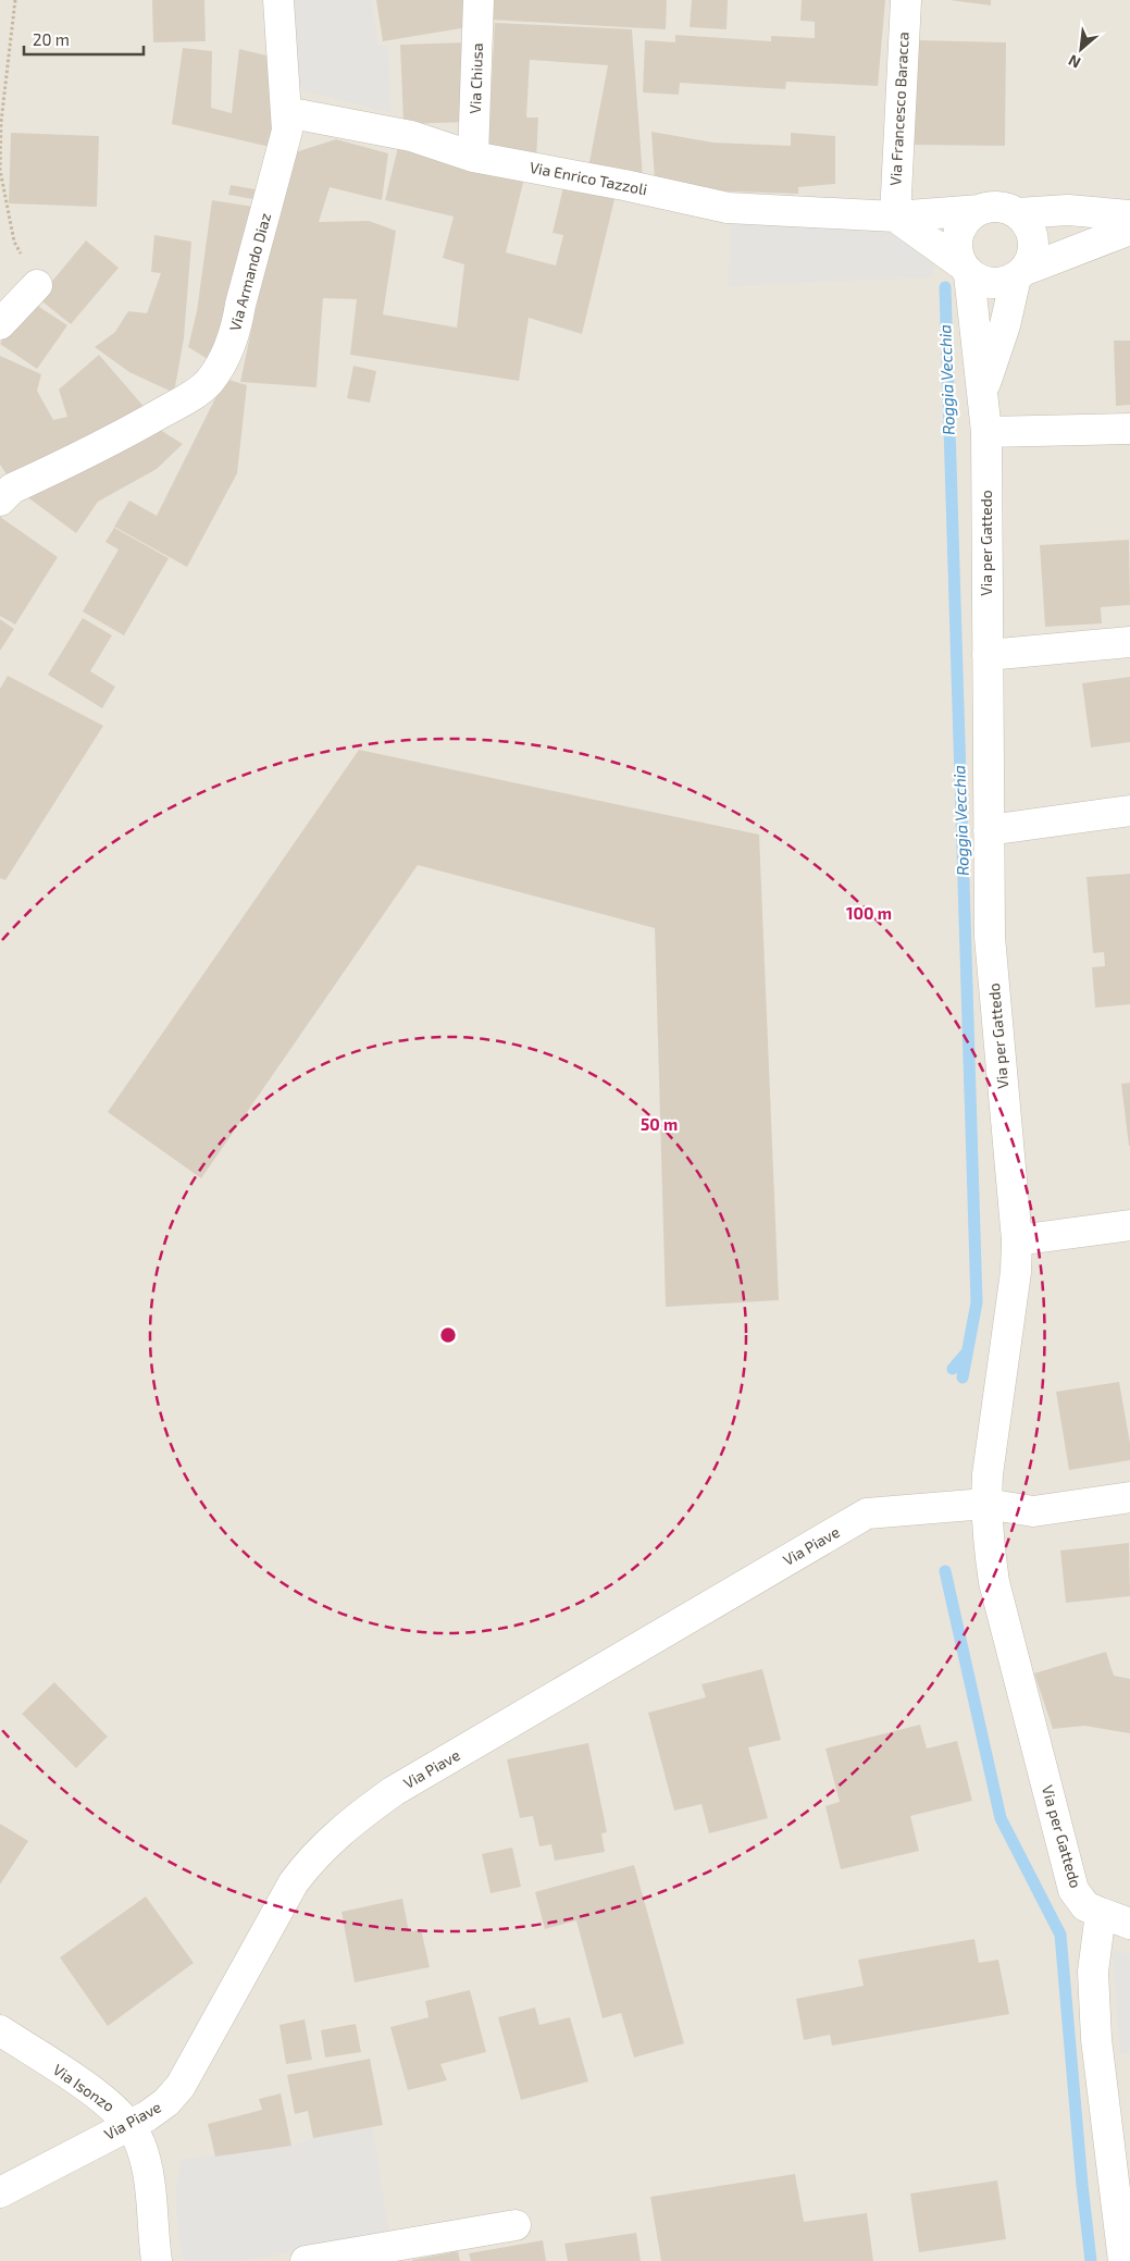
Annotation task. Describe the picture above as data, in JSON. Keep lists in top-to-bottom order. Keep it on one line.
{"streets":{"street":["Via Chiusa","Via Francesco Baracca","Via Enrico Tazzoli","Via Armando Diaz","Via per Gattedo","Via Piave","Via Isonzo"]},"crossings":[["Via Chiusa","Via Enrico Tazzoli"],["Via Francesco Baracca","Via Enrico Tazzoli"],["Via Enrico Tazzoli","Via Armando Diaz"],["Via Enrico Tazzoli","Via per Gattedo"],["Via per Gattedo","Via Piave"],["Via Piave","Via Isonzo"]],"water":["Roggia Vecchia"],"scale_bar":"20 m","north":"bottom left","rings":["100 m","50 m"]}
